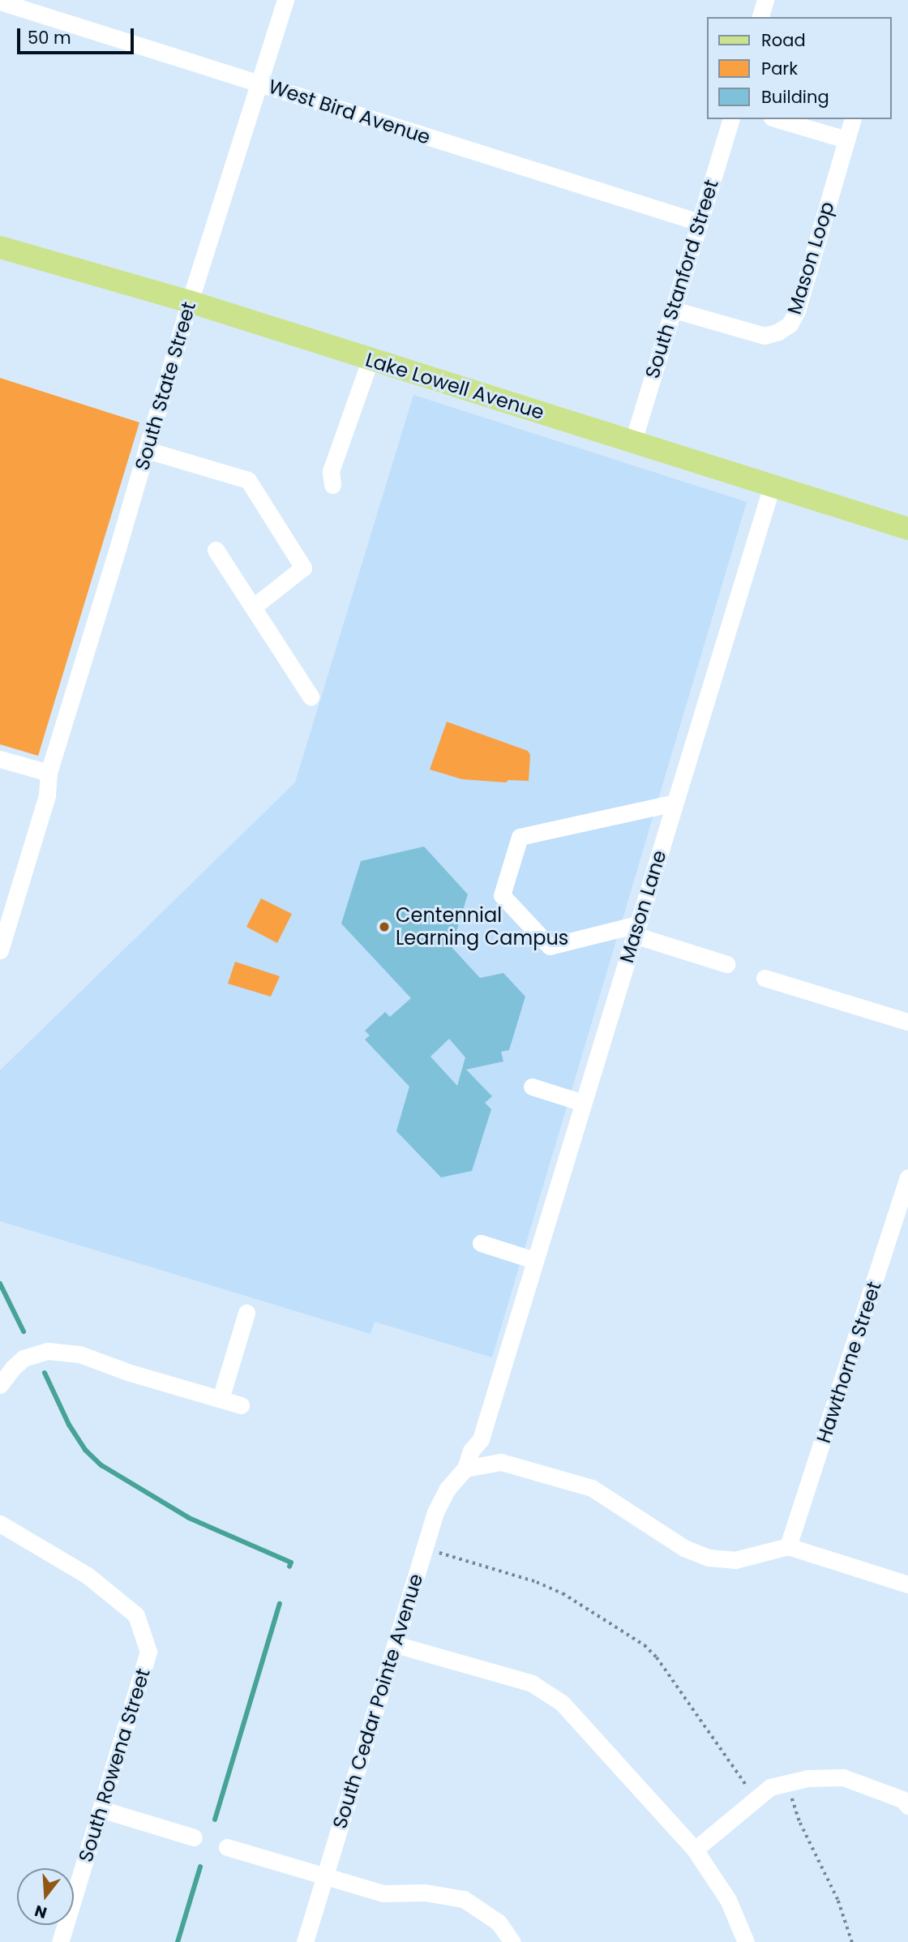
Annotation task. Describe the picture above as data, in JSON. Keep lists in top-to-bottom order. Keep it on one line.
{"streets":{"main road":["Lake Lowell Avenue"],"street":["West Bird Avenue","Mason Loop","South Stanford Street","South State Street","Mason Lane","Hawthorne Street","South Cedar Pointe Avenue","South Rowena Street"]},"crossings":[["West Bird Avenue","South Stanford Street"],["West Bird Avenue","South State Street"],["Mason Loop","South Stanford Street"],["South Stanford Street","Lake Lowell Avenue"],["South State Street","Lake Lowell Avenue"],["Lake Lowell Avenue","Mason Lane"],["Mason Lane","South Cedar Pointe Avenue"]],"places":["Centennial Learning Campus"],"legend":["Road","Park","Building"],"scale_bar":"50 m","north":"bottom"}
